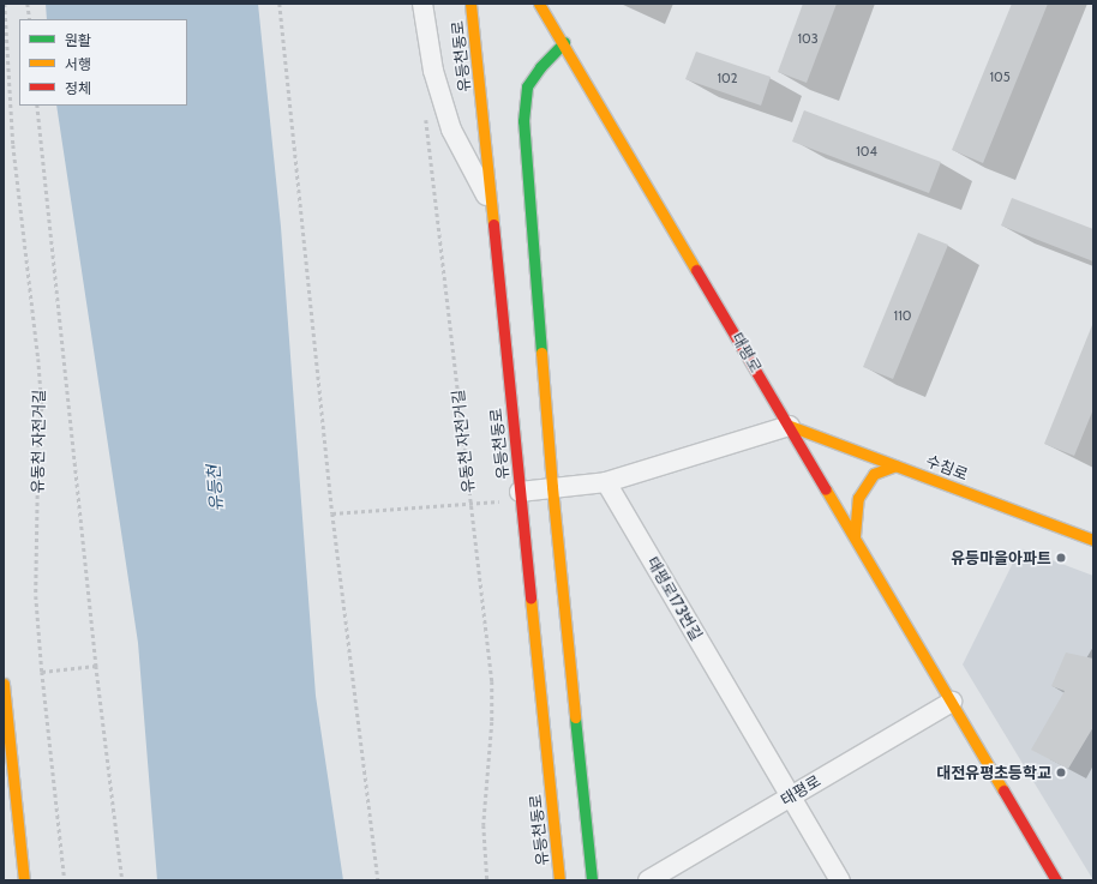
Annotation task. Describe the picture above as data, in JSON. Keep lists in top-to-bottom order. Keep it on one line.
{"streets":{"main road":["유등천동로","태평로","수침로"],"street":["태평로173번길"],"path":["유동천 자전거길"]},"crossings":[["태평로","수침로"],["태평로","태평로173번길"]],"water":["유등천"],"places":["유등마을아파트","대전유평초등학교"],"house_numbers":["103","105","102","104","110"],"legend":["원활","서행","정체"]}
